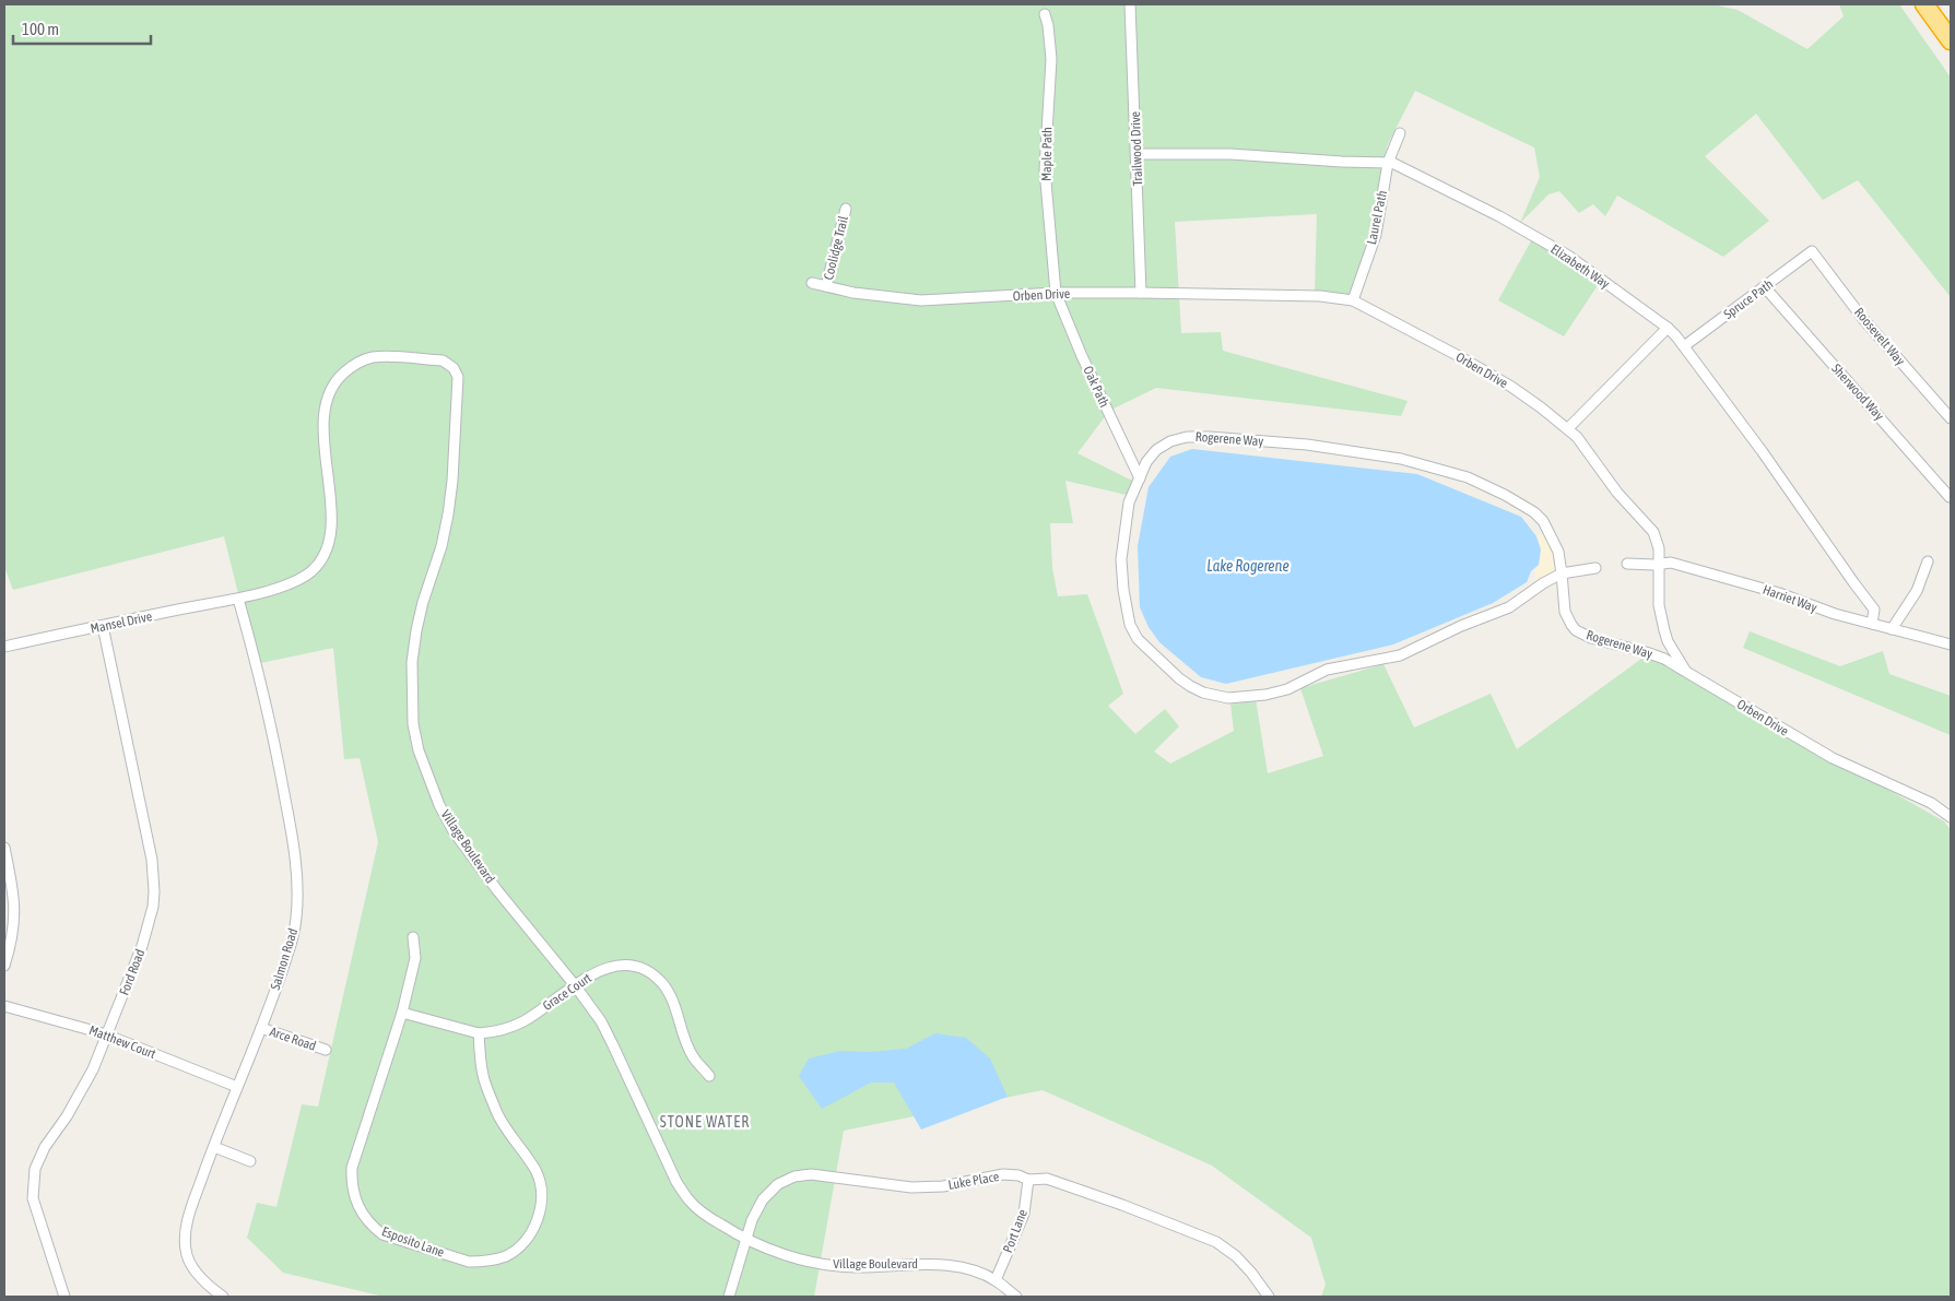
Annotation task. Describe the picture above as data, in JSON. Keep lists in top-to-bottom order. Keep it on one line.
{"streets":{"street":["Trailwood Drive","Maple Path","Laurel Path","Coolidge Trail","Elizabeth Way","Orben Drive","Spruce Path","Roosevelt Way","Oak Path","Sherwood Way","Rogerene Way","Harriet Way","Mansel Drive","Village Boulevard","Salmon Road","Ford Road","Grace Court","Arce Road","Matthew Court","Luke Place","Port Lane","Esposito Lane"]},"crossings":[["Trailwood Drive","Elizabeth Way"],["Trailwood Drive","Orben Drive"],["Maple Path","Orben Drive"],["Maple Path","Oak Path"],["Laurel Path","Elizabeth Way"],["Laurel Path","Orben Drive"],["Coolidge Trail","Orben Drive"],["Elizabeth Way","Spruce Path"],["Elizabeth Way","Harriet Way"],["Orben Drive","Oak Path"],["Orben Drive","Rogerene Way"],["Orben Drive","Harriet Way"],["Spruce Path","Roosevelt Way"],["Spruce Path","Sherwood Way"],["Oak Path","Rogerene Way"],["Mansel Drive","Village Boulevard"],["Mansel Drive","Salmon Road"],["Mansel Drive","Ford Road"],["Village Boulevard","Salmon Road"],["Village Boulevard","Grace Court"],["Village Boulevard","Luke Place"],["Village Boulevard","Port Lane"],["Salmon Road","Arce Road"],["Salmon Road","Matthew Court"],["Ford Road","Matthew Court"],["Grace Court","Esposito Lane"],["Luke Place","Port Lane"]],"districts":["STONE WATER"],"water":["Lake Rogerene"],"scale_bar":"100 m"}
